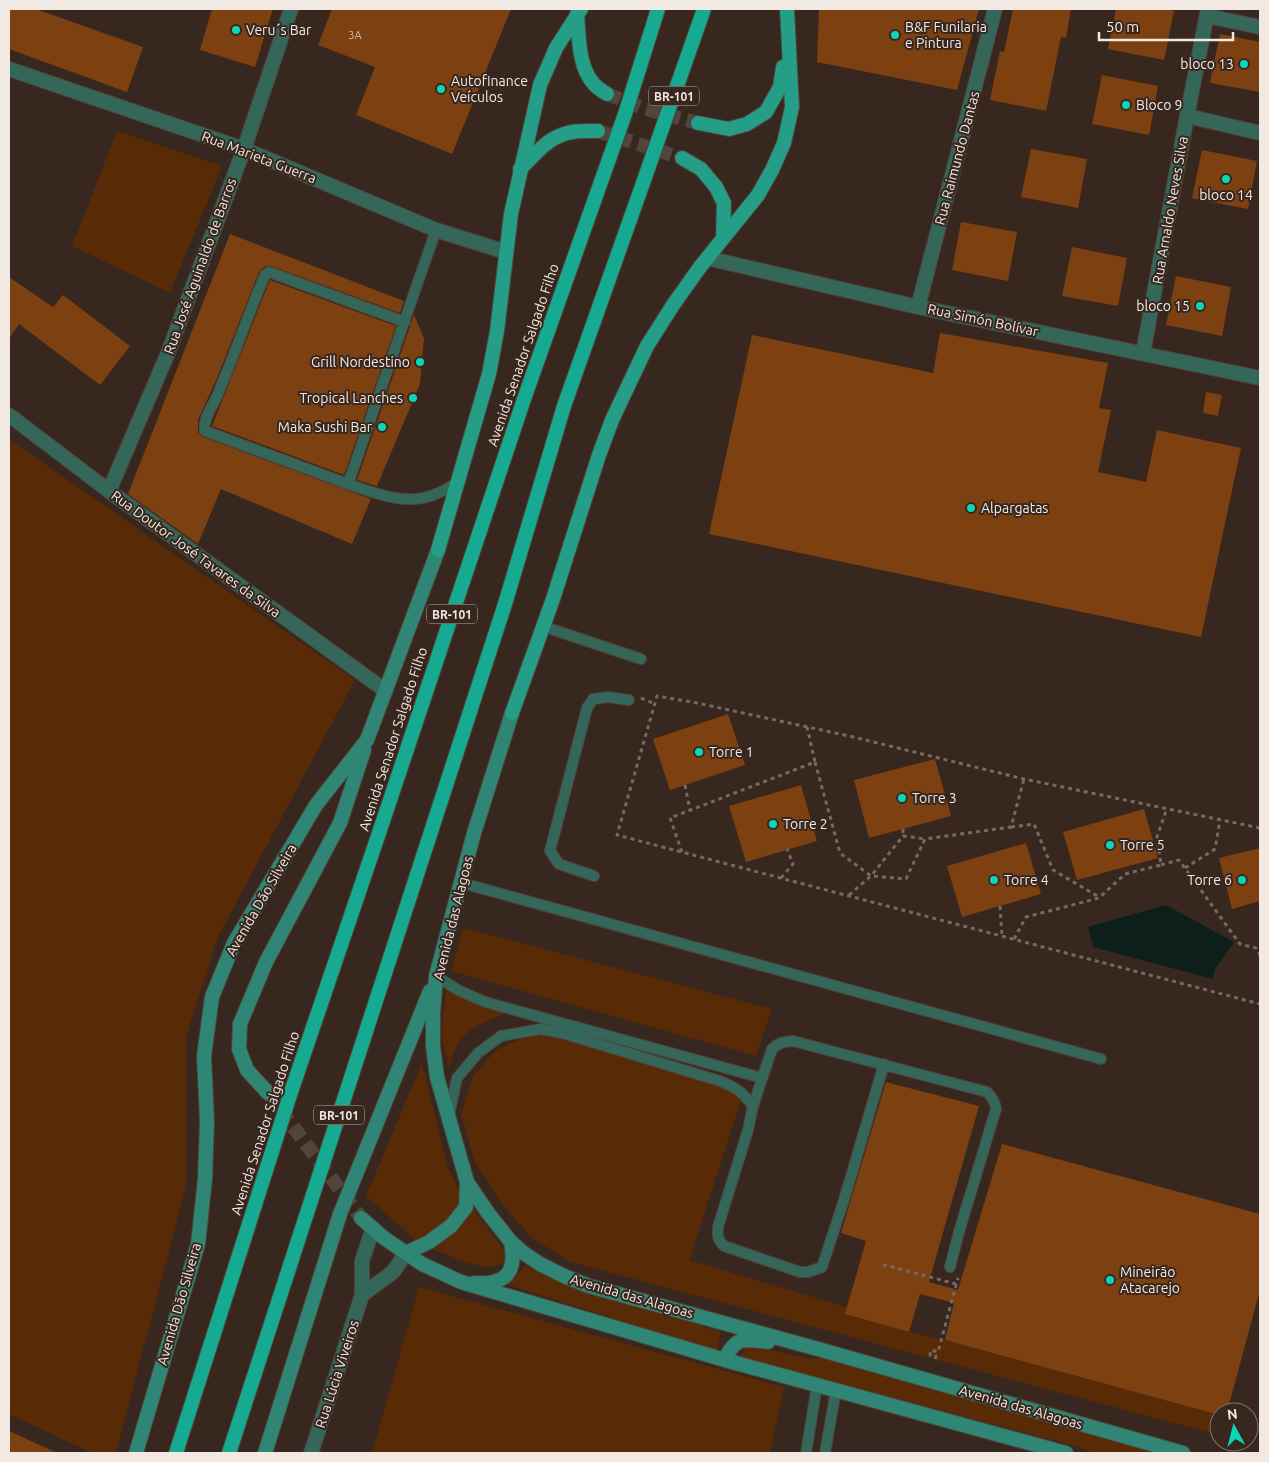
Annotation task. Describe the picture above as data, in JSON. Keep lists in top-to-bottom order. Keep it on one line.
{"streets":{"highway":["BR-101","Avenida Senador Salgado Filho"],"main road":["Avenida Dão Silveira","Avenida das Alagoas"],"street":["Rua Marieta Guerra","Rua Raimundo Dantas","Rua Arnaldo Neves Silva","Rua José Aguinaldo de Barros","Rua Simón Bolívar","Rua Doutor José Tavares da Silva","Rua Lúcia Viveiros"]},"crossings":[["Rua Marieta Guerra","Rua José Aguinaldo de Barros"],["Rua Marieta Guerra","Avenida Senador Salgado Filho"],["Rua Raimundo Dantas","Rua Simón Bolívar"],["Rua Arnaldo Neves Silva","Rua Simón Bolívar"],["Rua José Aguinaldo de Barros","Rua Doutor José Tavares da Silva"],["Avenida Senador Salgado Filho","Avenida Dão Silveira"],["Rua Doutor José Tavares da Silva","Avenida Dão Silveira"]],"places":["Veru´s Bar","B&F Funilaria e Pintura","bloco 13","Autofinance Veículos","Bloco 9","bloco 14","bloco 15","Grill Nordestino","Tropical Lanches","Maka Sushi Bar","Alpargatas","Torre 1","Torre 3","Torre 2","Torre 5","Torre 4","Torre 6","Mineirão Atacarejo"],"house_numbers":["3A"],"scale_bar":"50 m","north":"top"}
